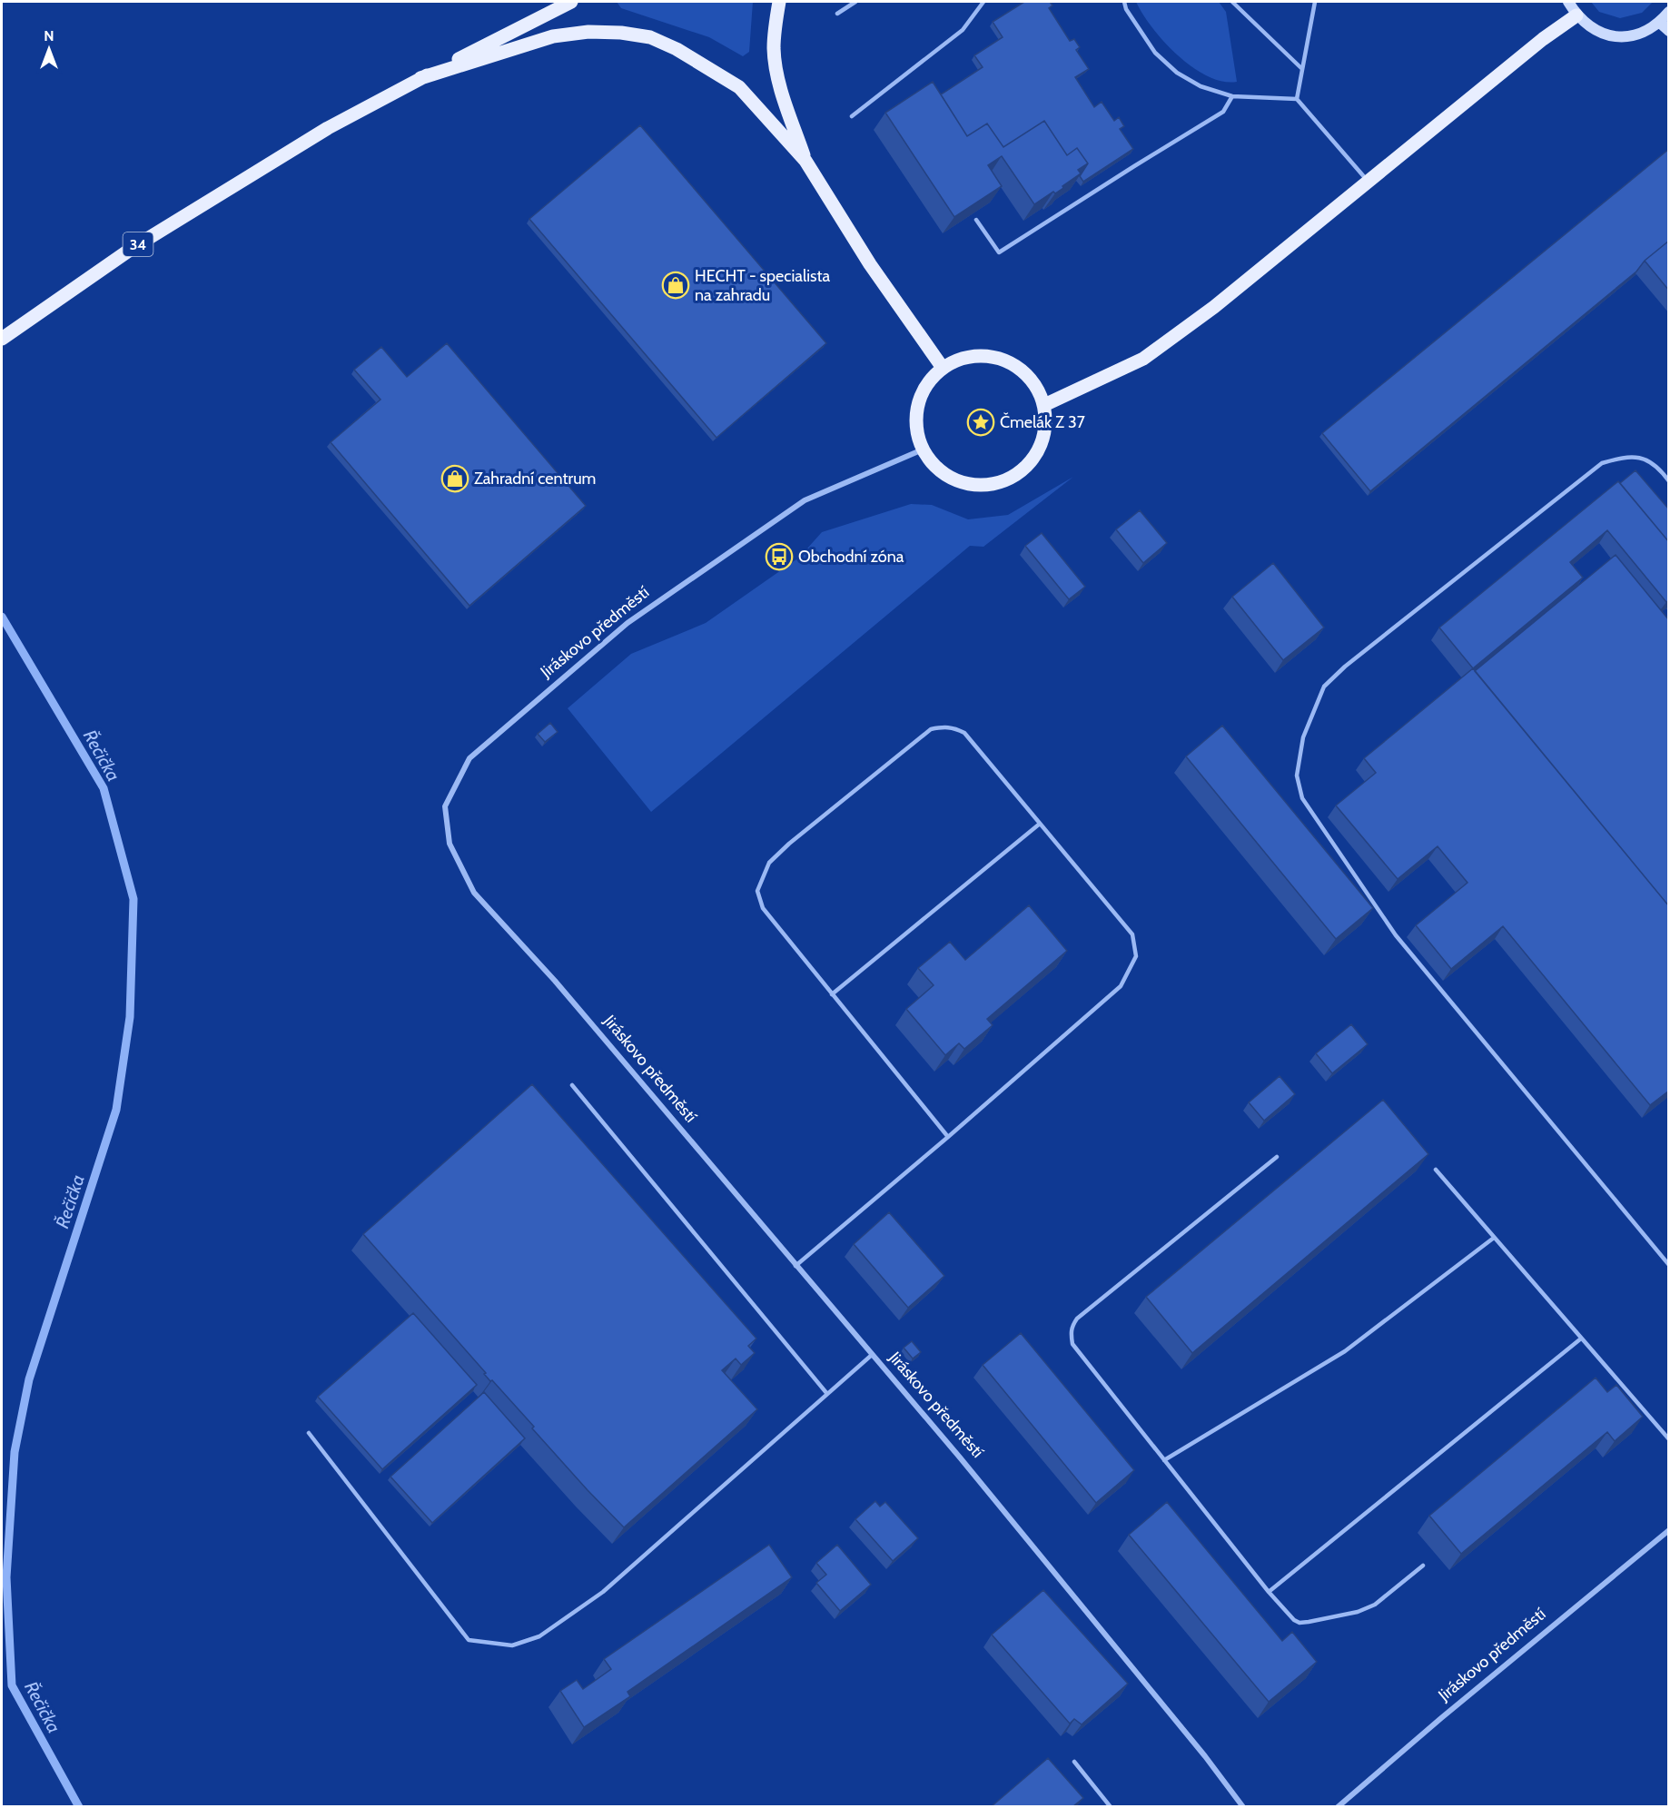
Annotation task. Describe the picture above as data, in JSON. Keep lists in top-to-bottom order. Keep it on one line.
{"streets":{"main road":["34"],"street":["Jiráskovo předměstí"]},"water":["Řečička"],"places":{"shop":["HECHT - specialista na zahradu","Zahradní centrum"],"place":["Čmelák Z 37"],"bus stop":["Obchodní zóna"]},"north":"top"}
